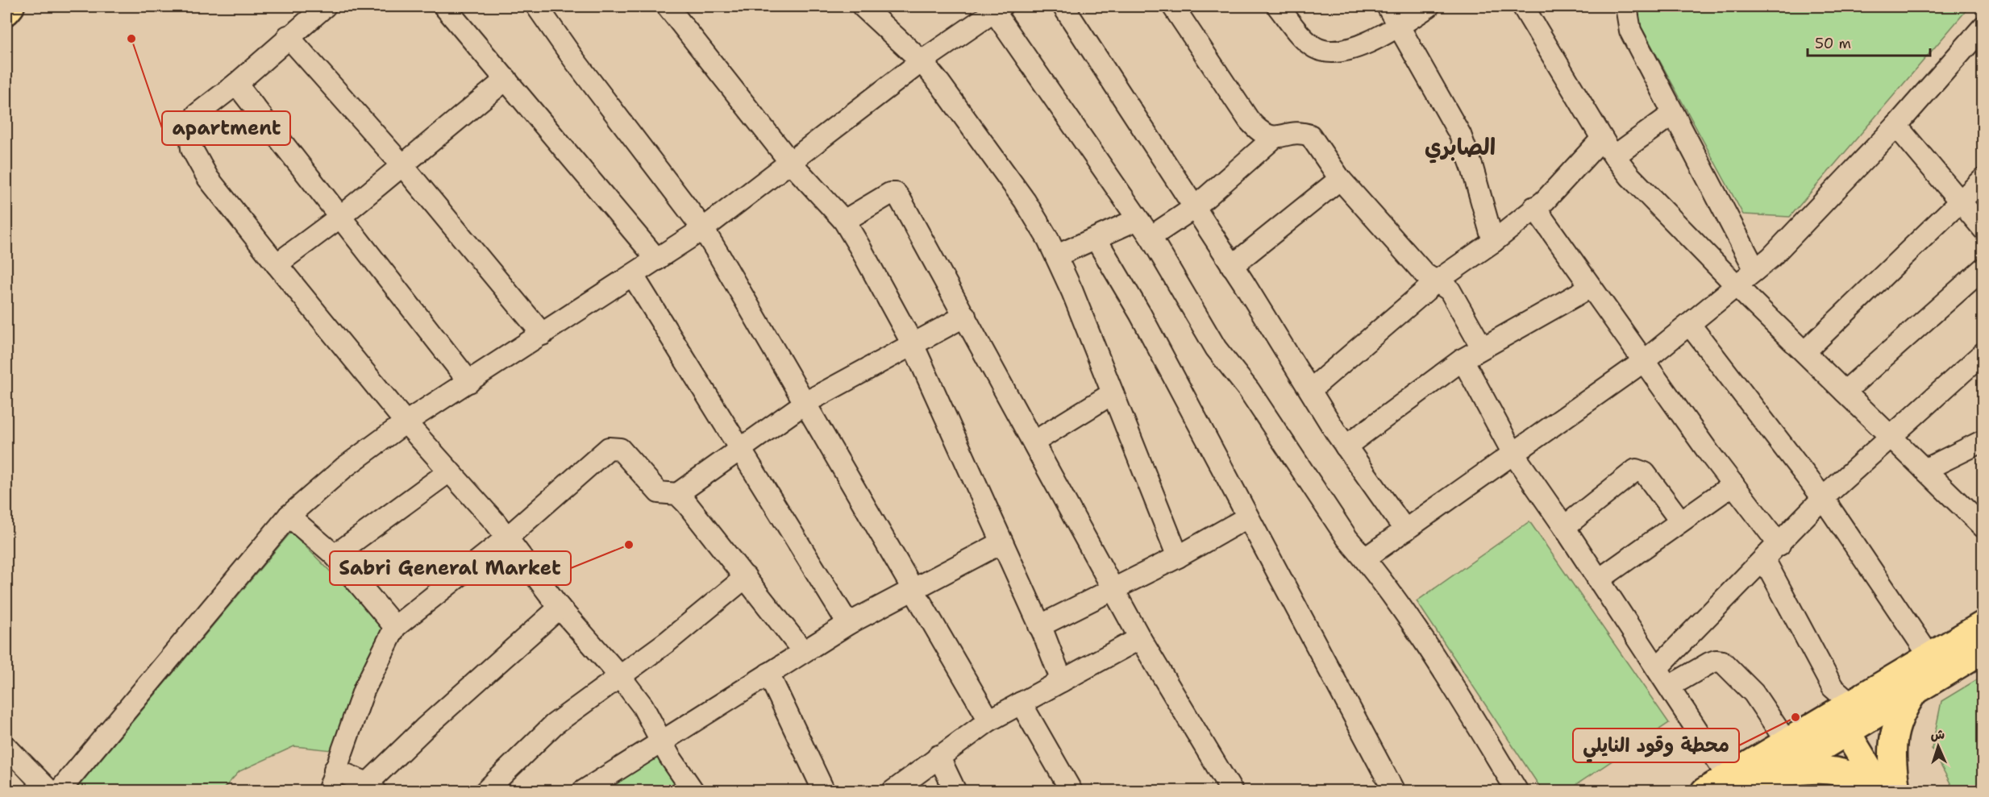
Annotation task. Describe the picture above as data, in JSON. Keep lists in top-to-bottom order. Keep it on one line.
{"districts":["الصابري"],"places":["apartment","Sabri General Market","محطة وقود النايلي"],"scale_bar":"50 m","north":"top"}
